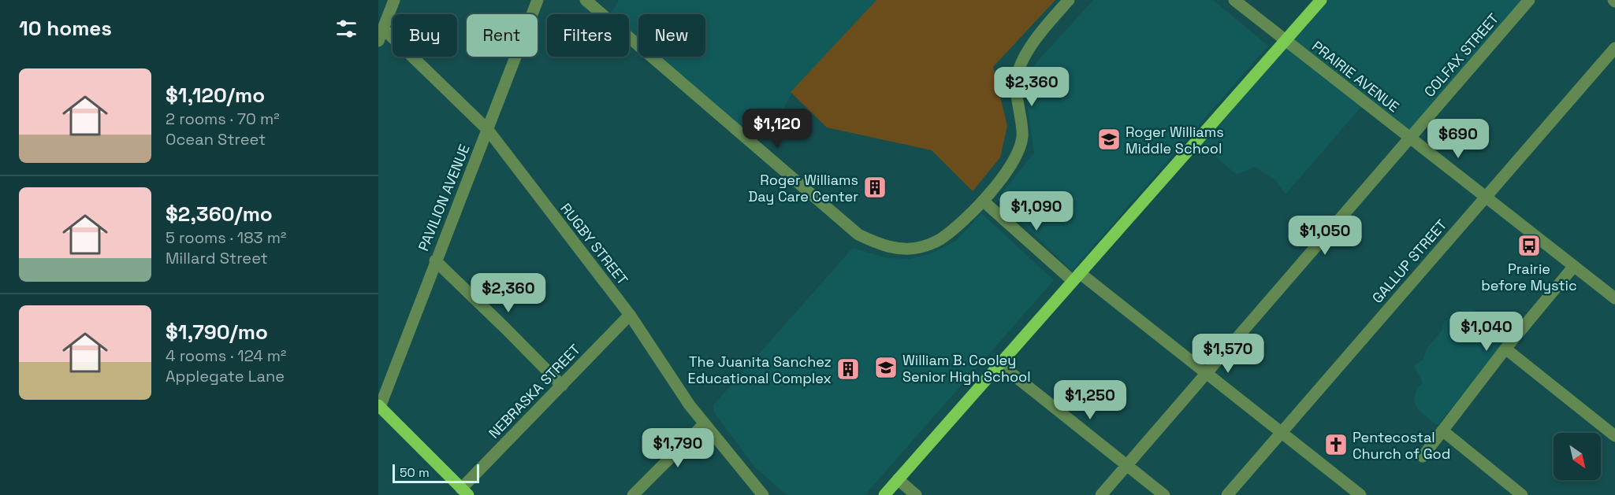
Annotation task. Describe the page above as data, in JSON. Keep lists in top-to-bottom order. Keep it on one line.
{"streets":{"street":["COLFAX STREET","PRAIRIE AVENUE","PAVILION AVENUE","RUGBY STREET","GALLUP STREET","NEBRASKA STREET"]},"crossings":[["COLFAX STREET","PRAIRIE AVENUE"],["PRAIRIE AVENUE","GALLUP STREET"],["PAVILION AVENUE","RUGBY STREET"],["RUGBY STREET","NEBRASKA STREET"]],"places":{"school or university":["Roger Williams Middle School","William B. Cooley Senior High School"],"building":["Roger Williams Day Care Center","The Juanita Sanchez Educational Complex"],"bus stop":["Prairie before Mystic"],"church":["Pentecostal Church of God"]},"scale_bar":"50 m","north":"bottom right","page":{"heading":"10 homes","chip":["Buy","Rent","Filters","New"],"list":[{"name":"$1,120/mo","note":"2 rooms · 70 m² · Ocean Street"},{"name":"$2,360/mo","note":"5 rooms · 183 m² · Millard Street"},{"name":"$1,790/mo","note":"4 rooms · 124 m² · Applegate Lane"}],"price":["$2,360","$1,120","$690","$1,090","$1,050","$2,360","$1,040","$1,570","$1,250","$1,790"],"scale":"50 m"}}
